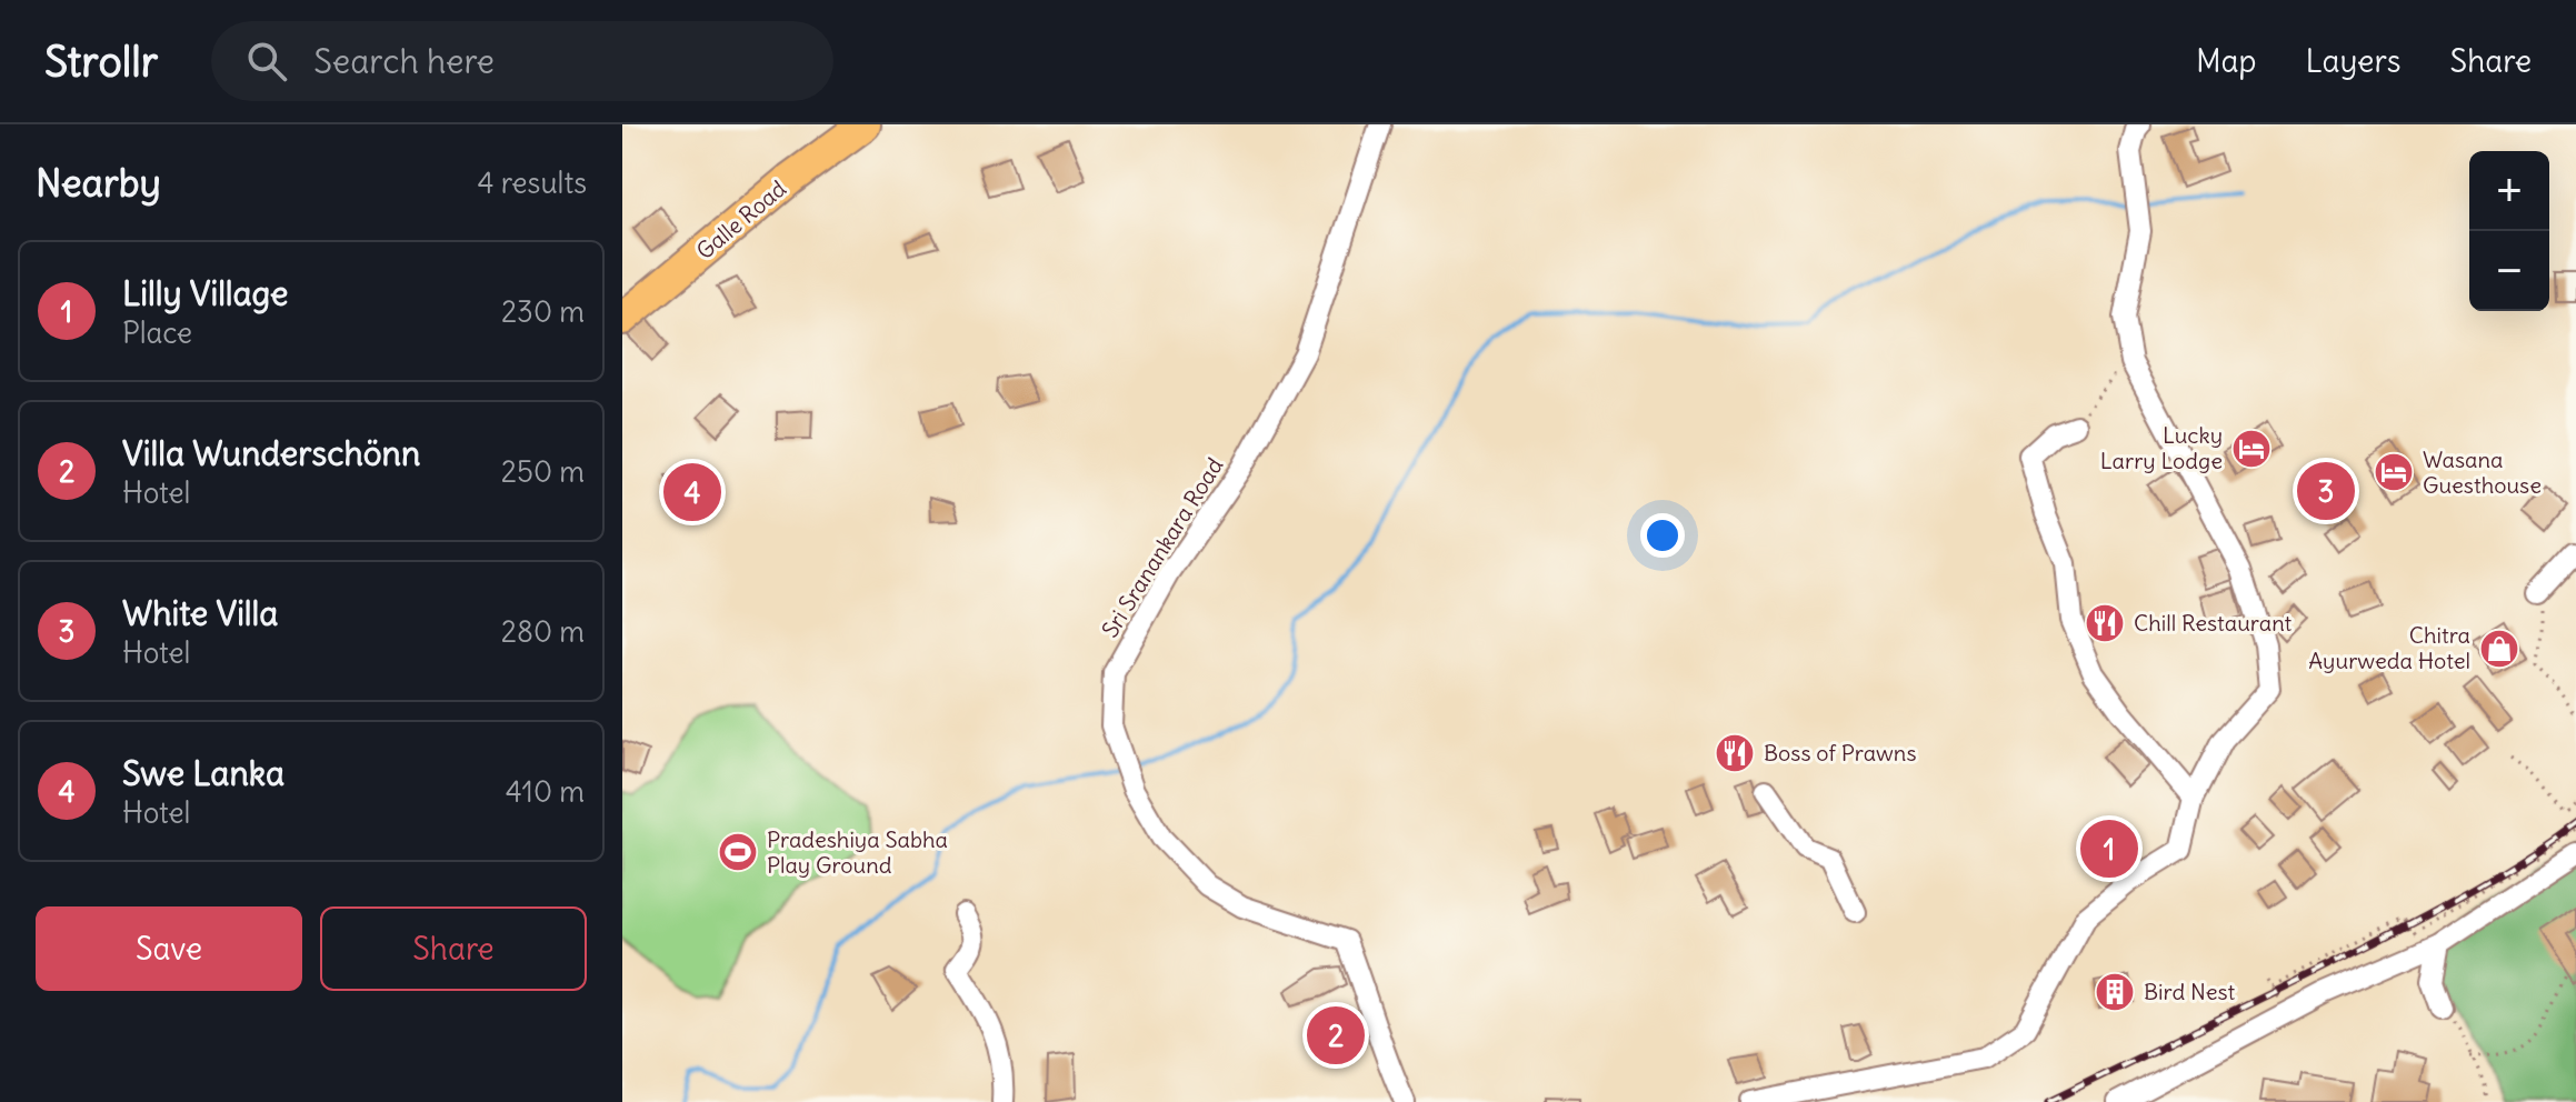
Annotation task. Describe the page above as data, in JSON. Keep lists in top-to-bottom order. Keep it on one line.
{"streets":{"highway":["Galle Road"],"street":["Sri Sranankara Road"]},"places":{"hotel":["Lucky Larry Lodge","Wasana Guesthouse"],"restaurant":["Chill Restaurant","Boss of Prawns"],"shop":["Chitra Ayurweda Hotel"],"sports":["Pradeshiya Sabha Play Ground"],"building":["Bird Nest"]},"page":{"header":"Strollr","search":"Search here","nav":["Map","Layers","Share"],"heading":["Nearby","4 results"],"map_buttons":["+","−"],"list":[{"mark":"1","name":"Lilly Village","note":"Place","value":"230 m"},{"mark":"2","name":"Villa Wunderschönn","note":"Hotel","value":"250 m"},{"mark":"3","name":"White Villa","note":"Hotel","value":"280 m"},{"mark":"4","name":"Swe Lanka","note":"Hotel","value":"410 m"}],"pins":["3","4","1","2"],"buttons":["Save","Share"]}}
